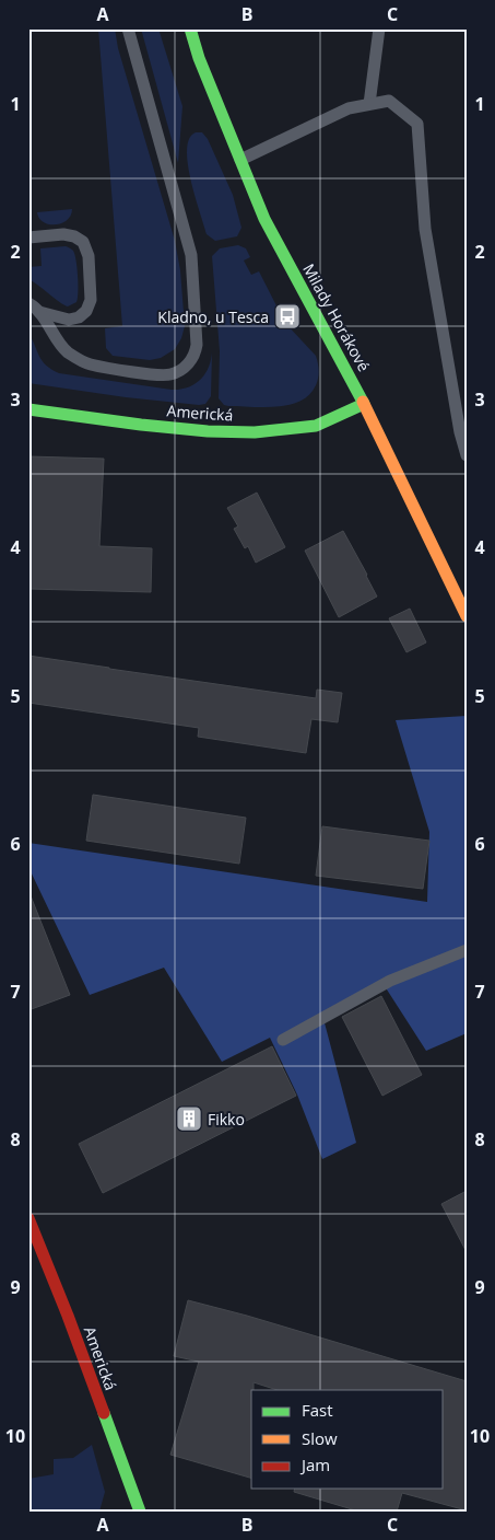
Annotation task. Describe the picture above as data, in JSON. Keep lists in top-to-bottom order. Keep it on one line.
{"streets":{"street":["Milady Horákové","Americká"]},"crossings":[["Milady Horákové","Americká"]],"places":{"bus stop":["Kladno, u Tesca"],"building":["Fikko"]},"legend":["Fast","Slow","Jam"],"grid":{"columns":["A","B","C"],"rows":["1","2","3","4","5","6","7","8","9","10"]}}
